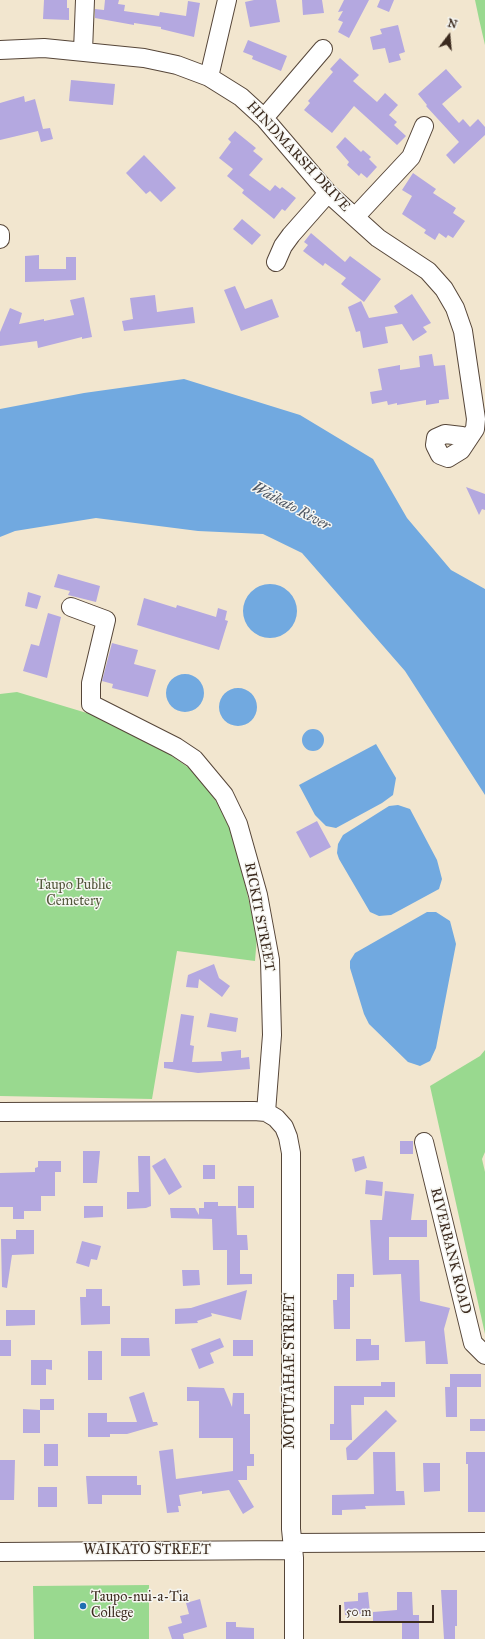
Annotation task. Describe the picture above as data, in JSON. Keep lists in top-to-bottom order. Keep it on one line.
{"streets":{"street":["HINDMARSH DRIVE","RICKIT STREET","RIVERBANK ROAD","MOTUTĀHAE STREET","WAIKATO STREET"]},"crossings":[["RICKIT STREET","MOTUTĀHAE STREET"],["MOTUTĀHAE STREET","WAIKATO STREET"]],"water":["Waikato River"],"parks":["Taupo Public Cemetery"],"places":["Taupo-nui-a-Tia College"],"scale_bar":"50 m","north":"top"}
